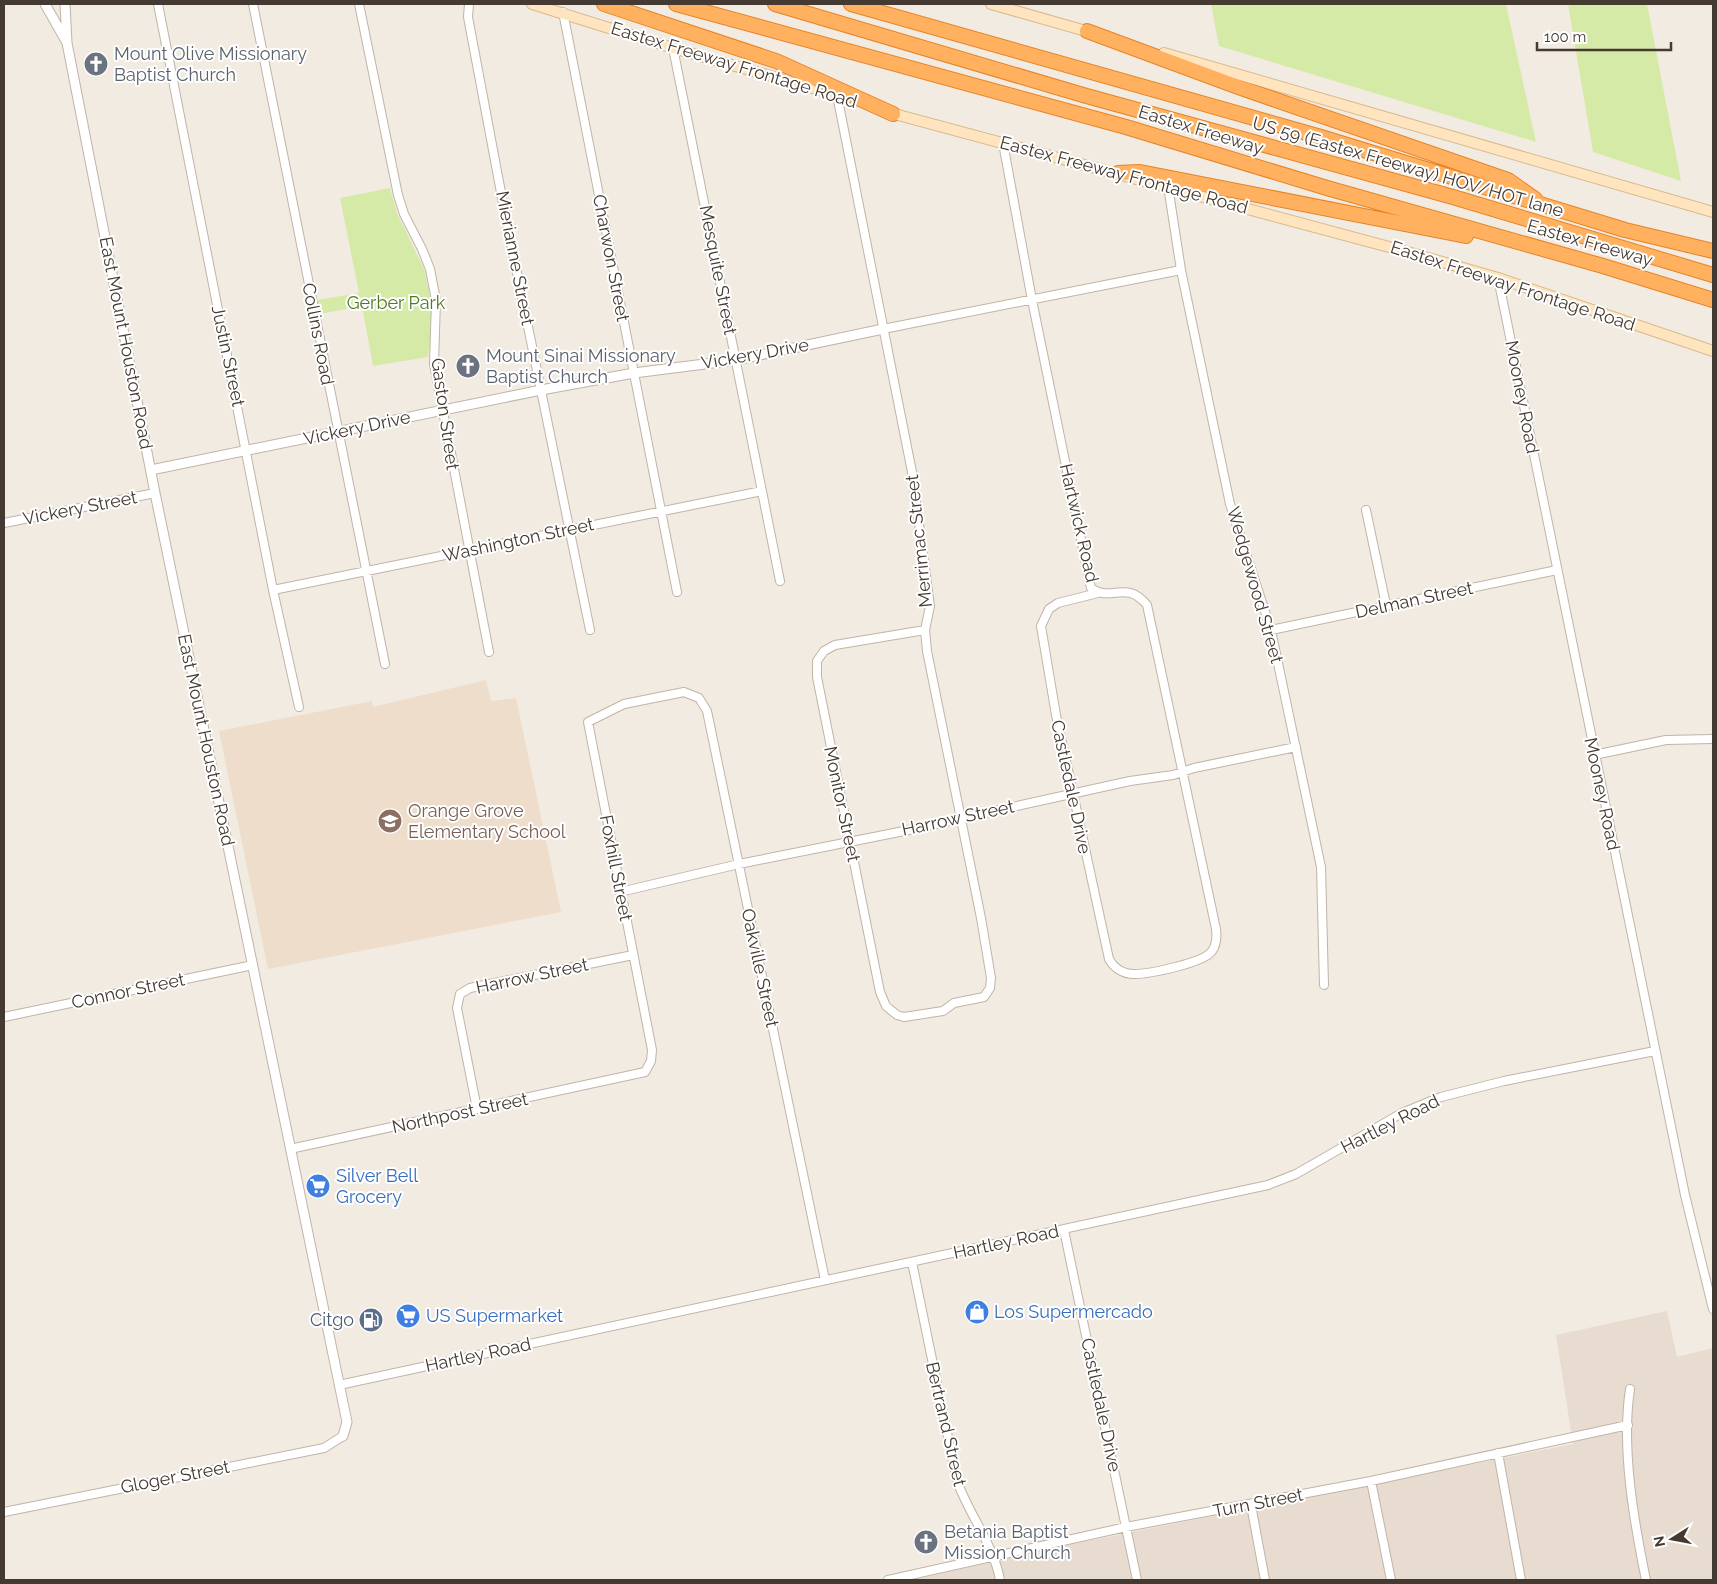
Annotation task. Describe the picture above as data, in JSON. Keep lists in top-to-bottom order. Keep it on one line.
{"streets":{"highway":["Eastex Freeway","US 59 (Eastex Freeway) HOV/HOT lane"],"main road":["Eastex Freeway Frontage Road"],"street":["Mierianne Street","Charwon Street","Mesquite Street","Collins Road","East Mount Houston Road","Vickery Drive","Justin Street","Mooney Road","Gaston Street","Vickery Street","Hartwick Road","Washington Street","Merrimac Street","Wedgewood Street","Delman Street","Castledale Drive","Monitor Street","Harrow Street","Foxhill Street","Oakville Street","Connor Street","Northpost Street","Hartley Road","Bertrand Street","Gloger Street","Turn Street"]},"crossings":[["Eastex Freeway Frontage Road","Charwon Street"],["Eastex Freeway Frontage Road","Mesquite Street"],["Eastex Freeway Frontage Road","Mooney Road"],["Eastex Freeway Frontage Road","Hartwick Road"],["Eastex Freeway Frontage Road","Merrimac Street"],["Eastex Freeway Frontage Road","Wedgewood Street"],["Mierianne Street","Vickery Drive"],["Mierianne Street","Washington Street"],["Charwon Street","Vickery Drive"],["Charwon Street","Washington Street"],["Mesquite Street","Vickery Drive"],["Mesquite Street","Washington Street"],["Collins Road","Vickery Drive"],["Collins Road","Washington Street"],["East Mount Houston Road","Vickery Drive"],["East Mount Houston Road","Vickery Street"],["East Mount Houston Road","Connor Street"],["East Mount Houston Road","Northpost Street"],["East Mount Houston Road","Hartley Road"],["East Mount Houston Road","Gloger Street"],["Vickery Drive","Justin Street"],["Vickery Drive","Gaston Street"],["Vickery Drive","Hartwick Road"],["Vickery Drive","Merrimac Street"],["Vickery Drive","Wedgewood Street"],["Justin Street","Washington Street"],["Mooney Road","Delman Street"],["Mooney Road","Hartley Road"],["Gaston Street","Washington Street"],["Hartwick Road","Castledale Drive"],["Hartwick Road","Harrow Street"],["Merrimac Street","Monitor Street"],["Merrimac Street","Harrow Street"],["Wedgewood Street","Delman Street"],["Wedgewood Street","Harrow Street"],["Castledale Drive","Harrow Street"],["Castledale Drive","Hartley Road"],["Castledale Drive","Turn Street"],["Monitor Street","Harrow Street"],["Harrow Street","Foxhill Street"],["Harrow Street","Oakville Street"],["Harrow Street","Northpost Street"],["Foxhill Street","Oakville Street"],["Foxhill Street","Northpost Street"],["Oakville Street","Hartley Road"],["Hartley Road","Bertrand Street"],["Bertrand Street","Turn Street"]],"parks":["Gerber Park"],"places":{"church":["Mount Olive Missionary Baptist Church","Mount Sinai Missionary Baptist Church","Betania Baptist Mission Church"],"school or university":["Orange Grove Elementary School"],"supermarket":["Silver Bell Grocery","US Supermarket"],"shop":["Los Supermercado"],"fuel station":["Citgo"]},"scale_bar":"100 m","north":"left"}
